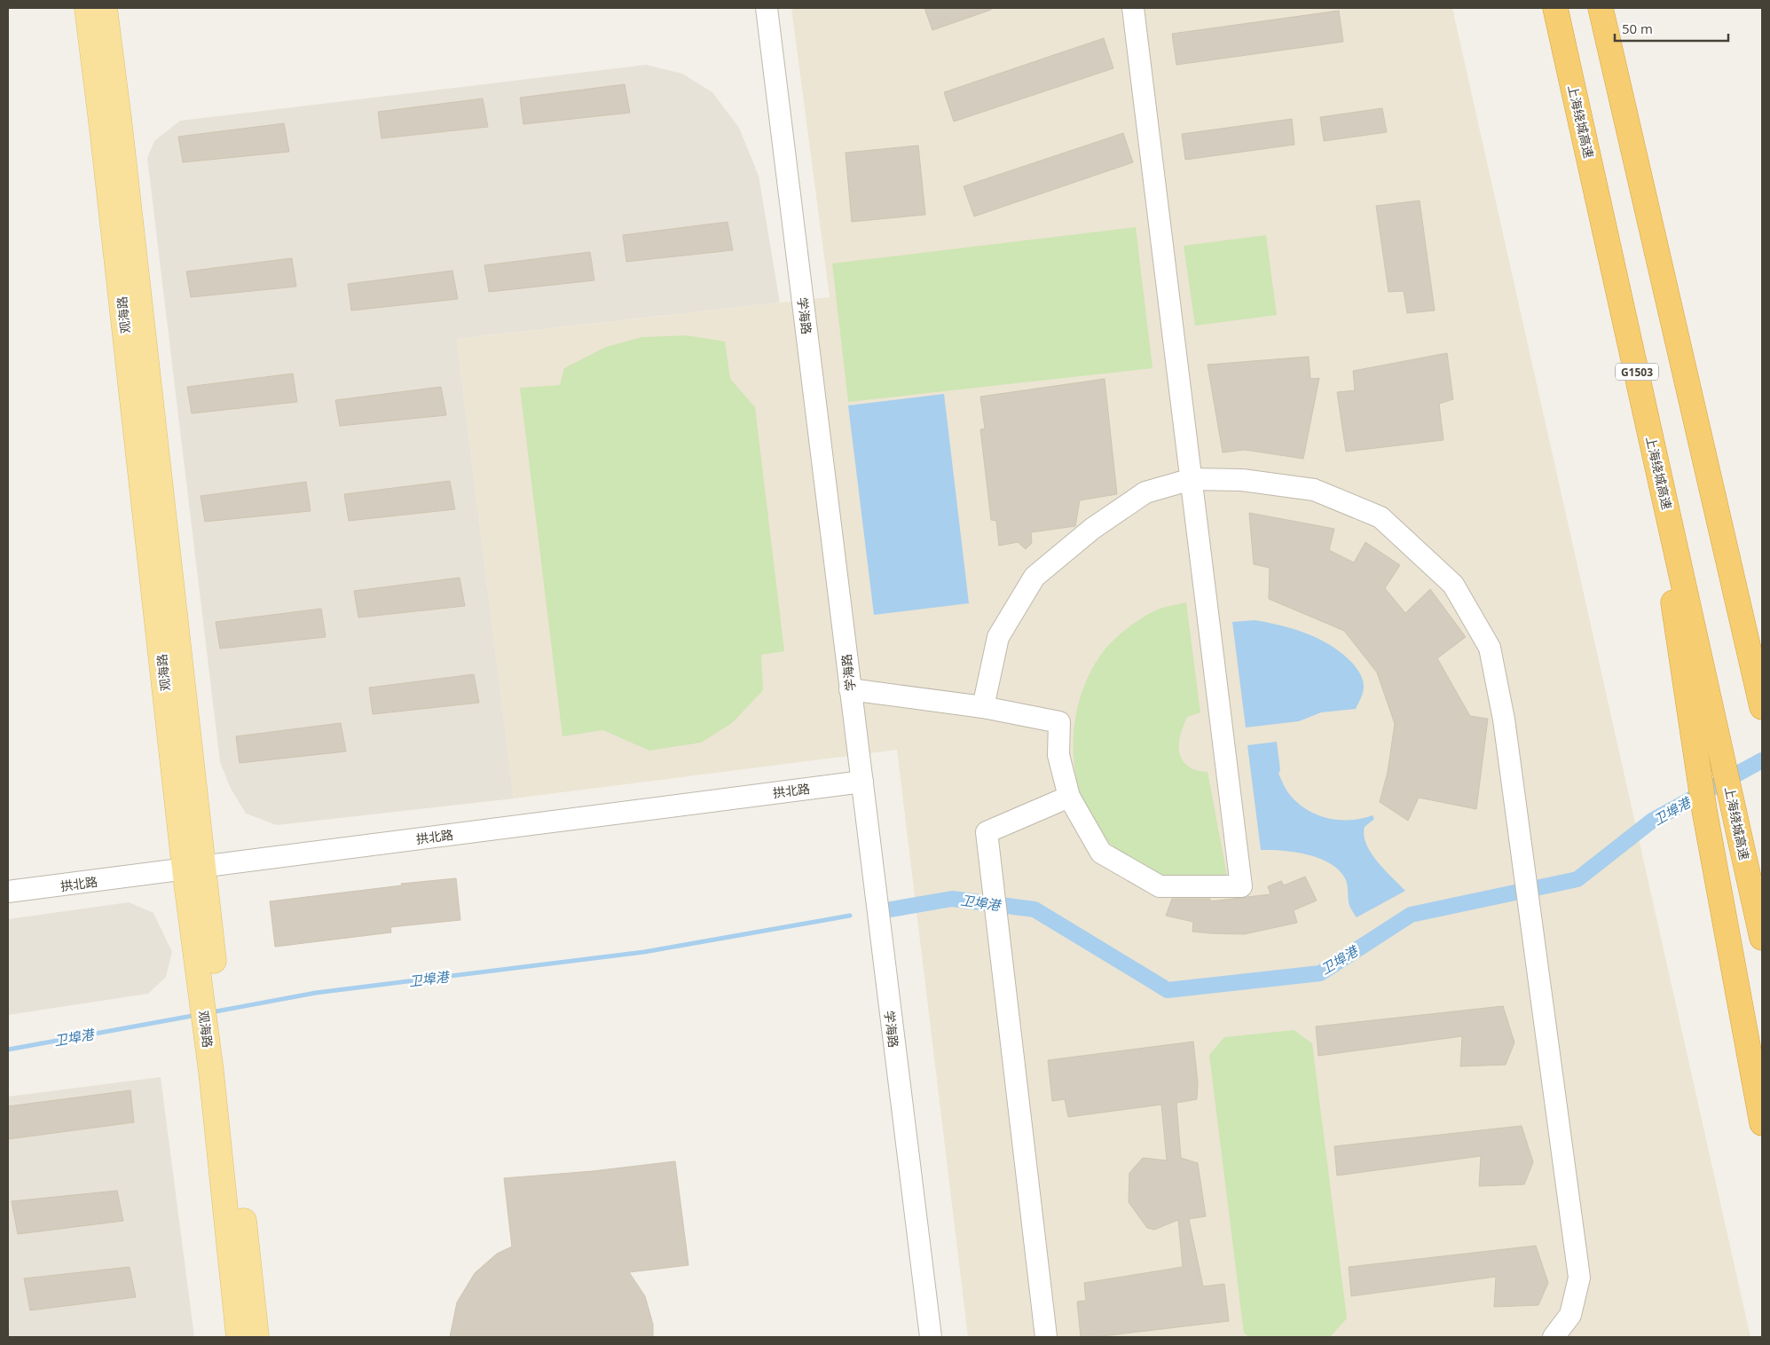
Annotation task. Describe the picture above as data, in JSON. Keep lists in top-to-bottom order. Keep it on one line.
{"streets":{"highway":["上海绕城高速","G1503"],"main road":["观海路"],"street":["学海路","拱北路"]},"crossings":[["观海路","拱北路"],["学海路","拱北路"]],"water":["卫埠港"],"scale_bar":"50 m"}
